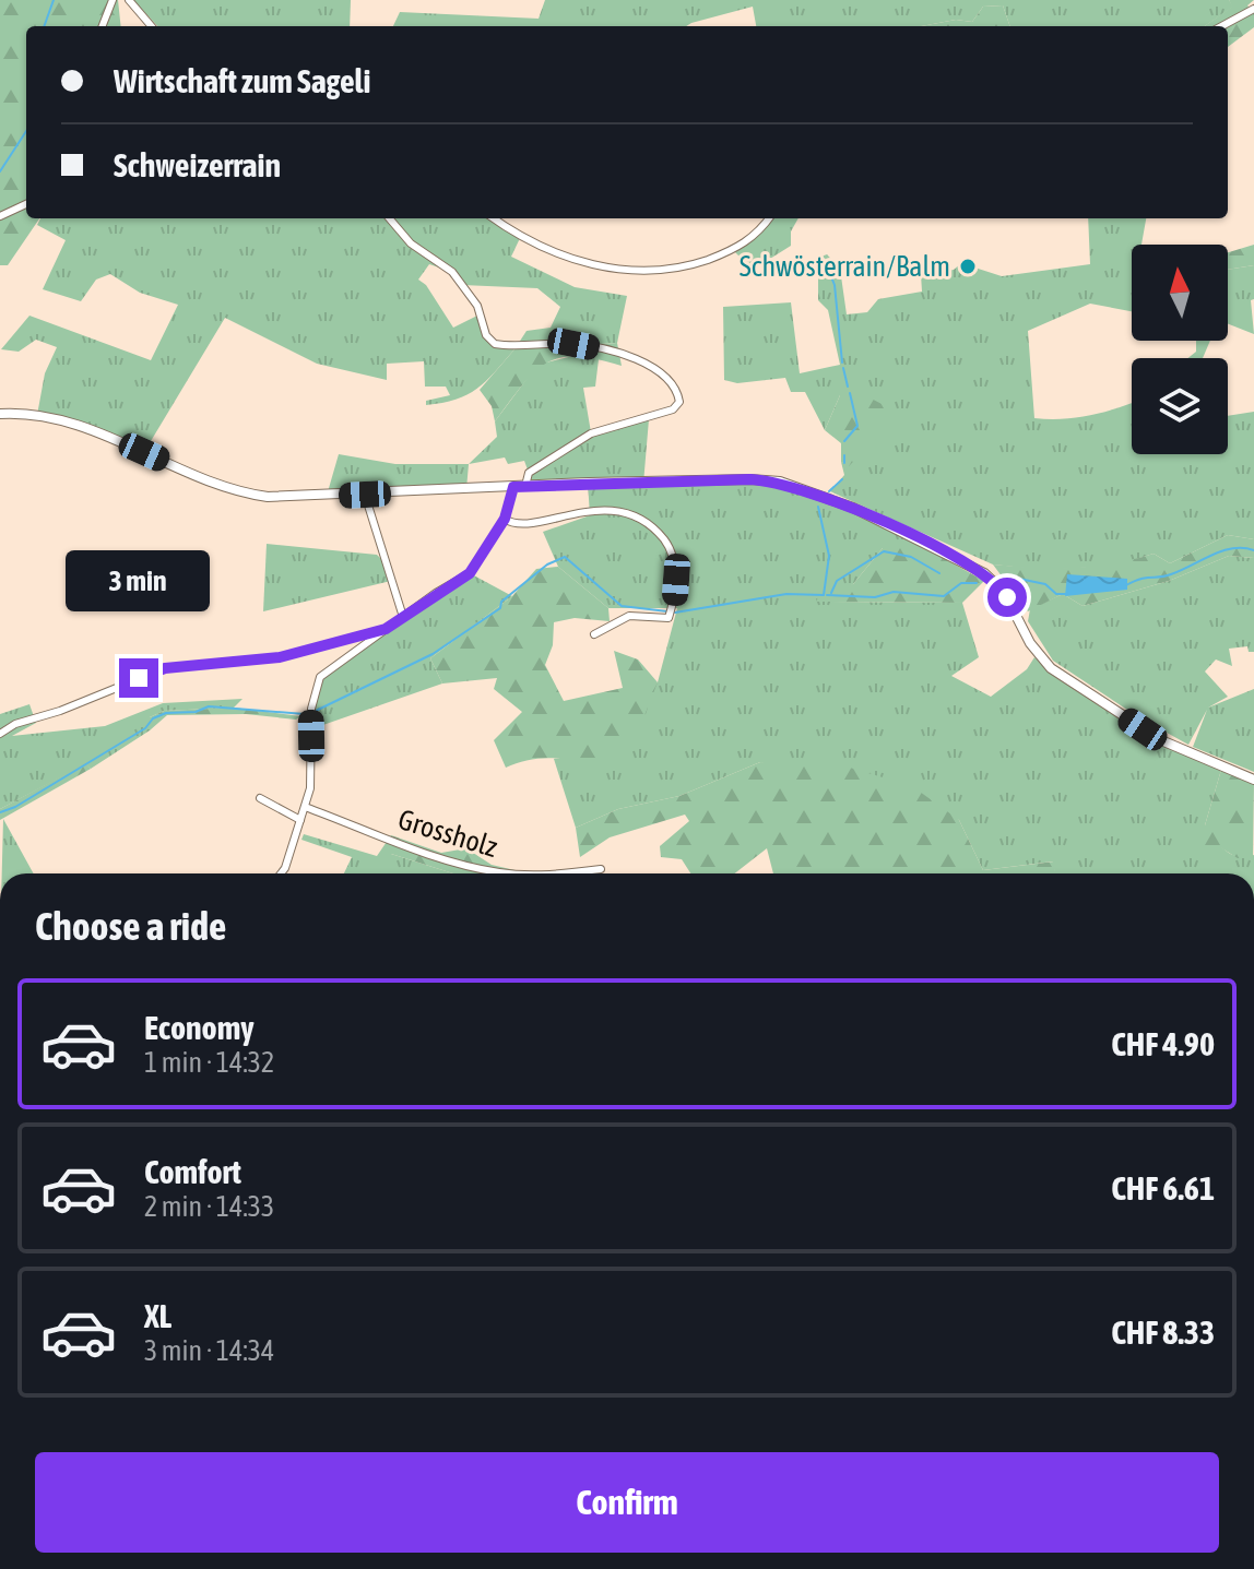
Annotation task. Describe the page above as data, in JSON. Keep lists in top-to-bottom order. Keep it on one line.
{"streets":{"street":["Grossholz"]},"places":["Schwösterrain/Balm"],"north":"top","page":{"banner":["Wirtschaft zum Sageli","Schweizerrain"],"bubble":"3 min","heading":"Choose a ride","list":[{"name":"Economy","note":"1 min · 14:32","value":"CHF 4.90"},{"name":"Comfort","note":"2 min · 14:33","value":"CHF 6.61"},{"name":"XL","note":"3 min · 14:34","value":"CHF 8.33"}],"buttons":"Confirm"}}
